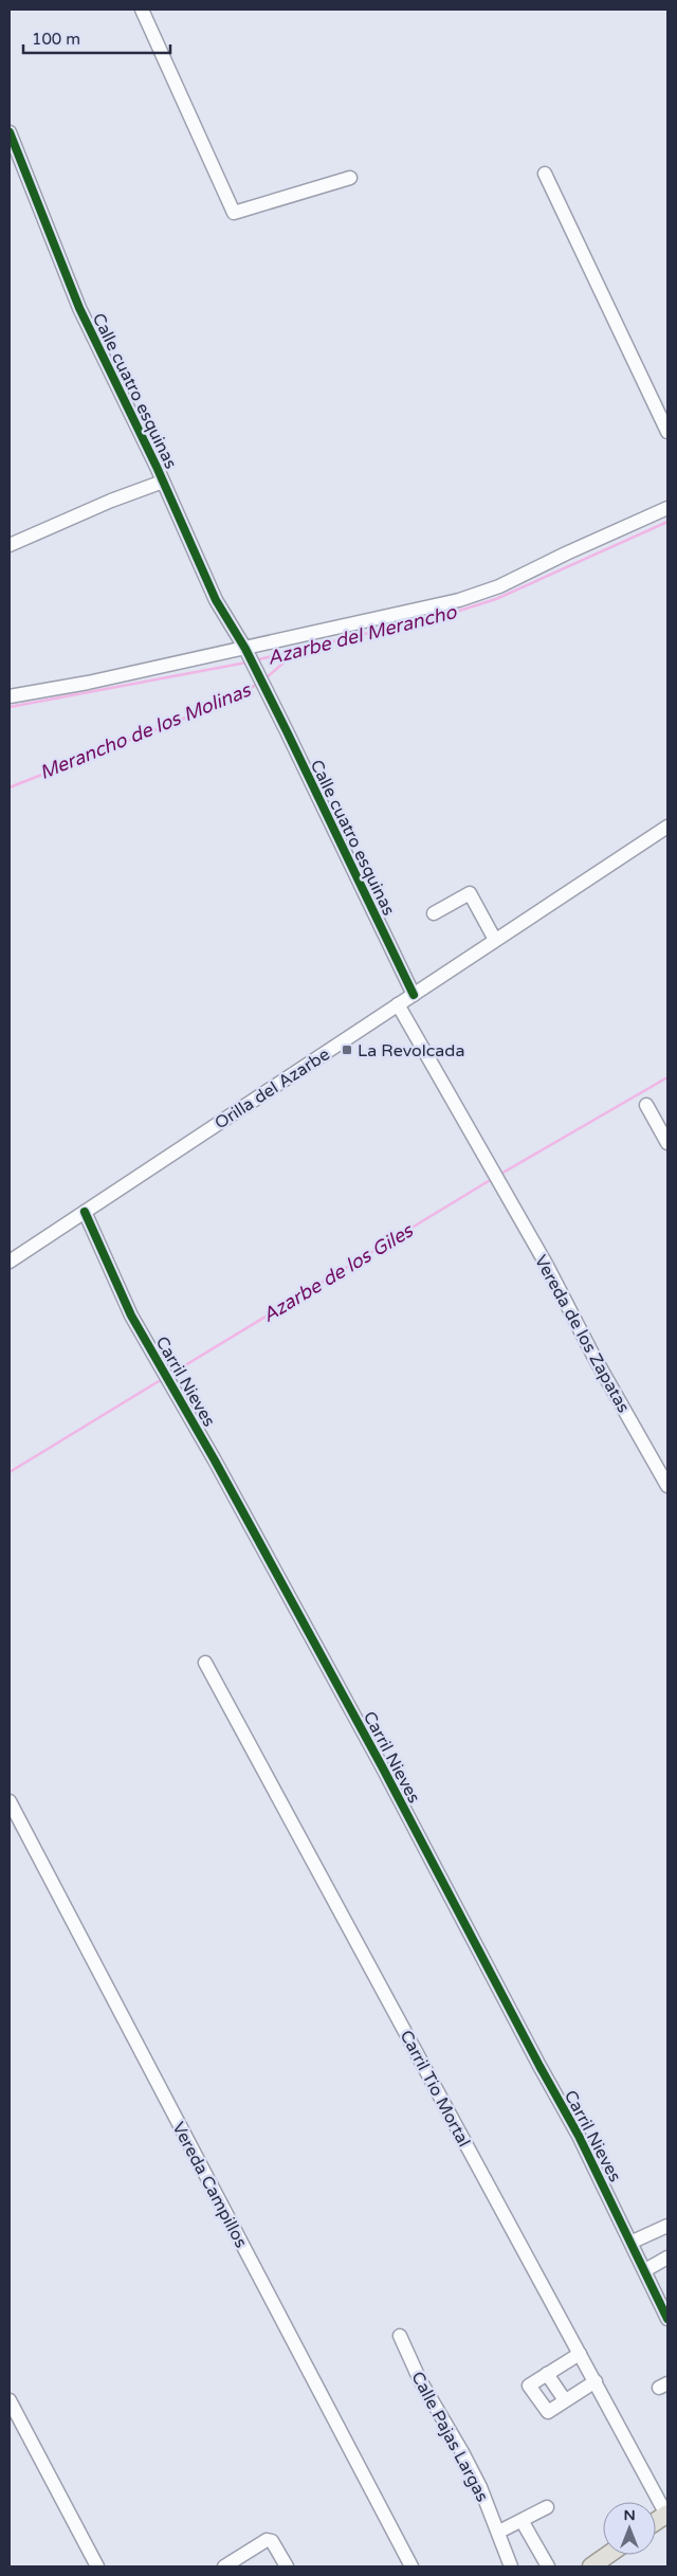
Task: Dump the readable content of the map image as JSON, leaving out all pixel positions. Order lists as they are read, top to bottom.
{
  "streets": {
    "street": [
      "Calle cuatro esquinas",
      "Orilla del Azarbe",
      "Vereda de los Zapatas",
      "Carril Nieves",
      "Carril Tio Mortal",
      "Vereda Campillos",
      "Calle Pajas Largas"
    ]
  },
  "crossings": [
    ["Calle cuatro esquinas", "Orilla del Azarbe"],
    ["Orilla del Azarbe", "Vereda de los Zapatas"],
    ["Orilla del Azarbe", "Carril Nieves"]
  ],
  "water": ["Azarbe del Merancho", "Merancho de los Molinas", "Azarbe de los Giles"],
  "places": {
    "transit": ["La Revolcada"]
  },
  "scale_bar": "100 m",
  "north": "top"
}
